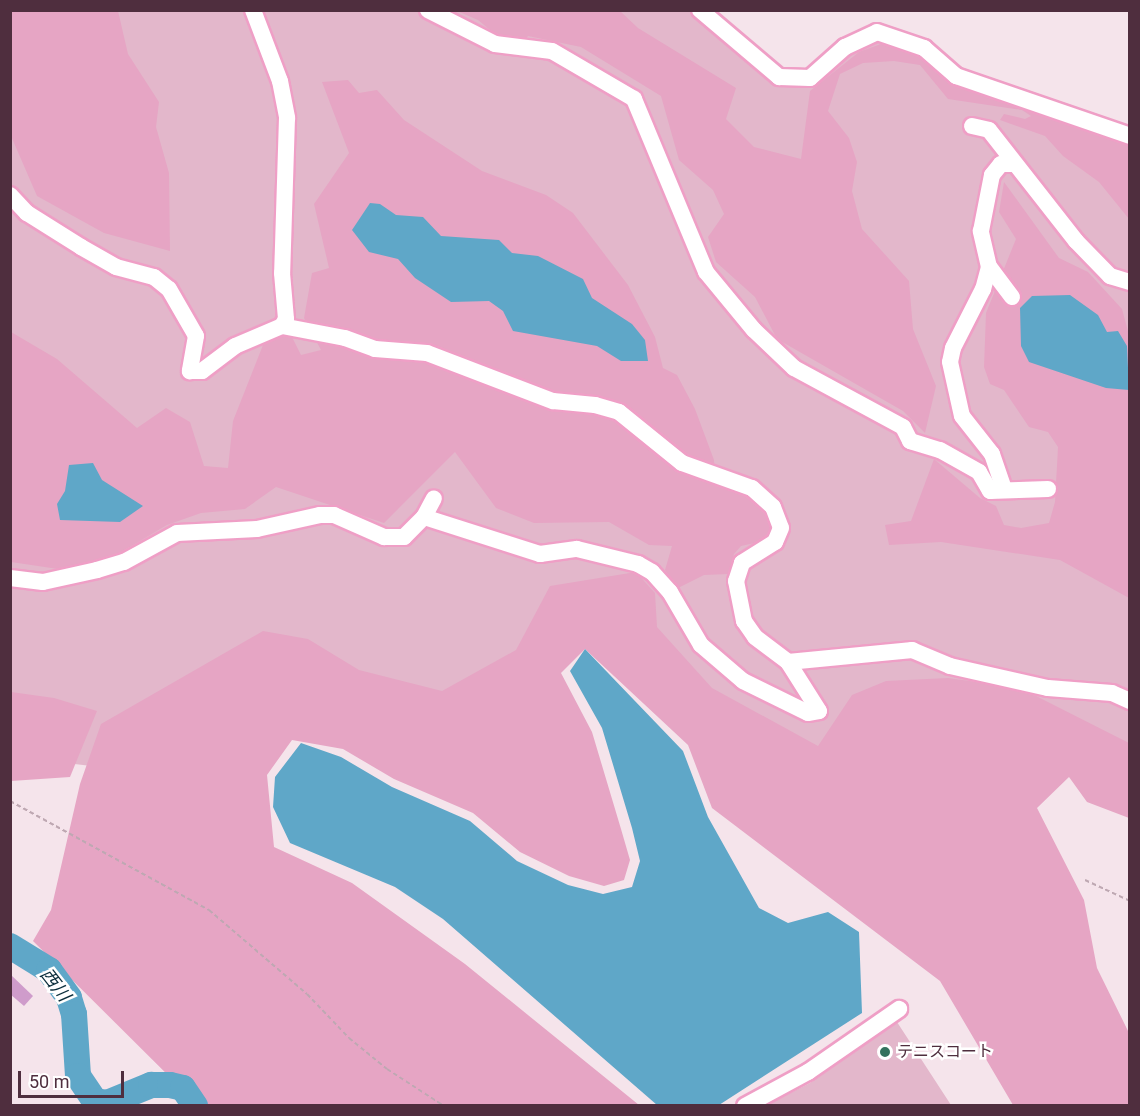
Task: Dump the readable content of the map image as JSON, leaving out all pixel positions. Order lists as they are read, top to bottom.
{
  "water": ["西川"],
  "places": ["テニスコート"],
  "scale_bar": "50 m"
}
